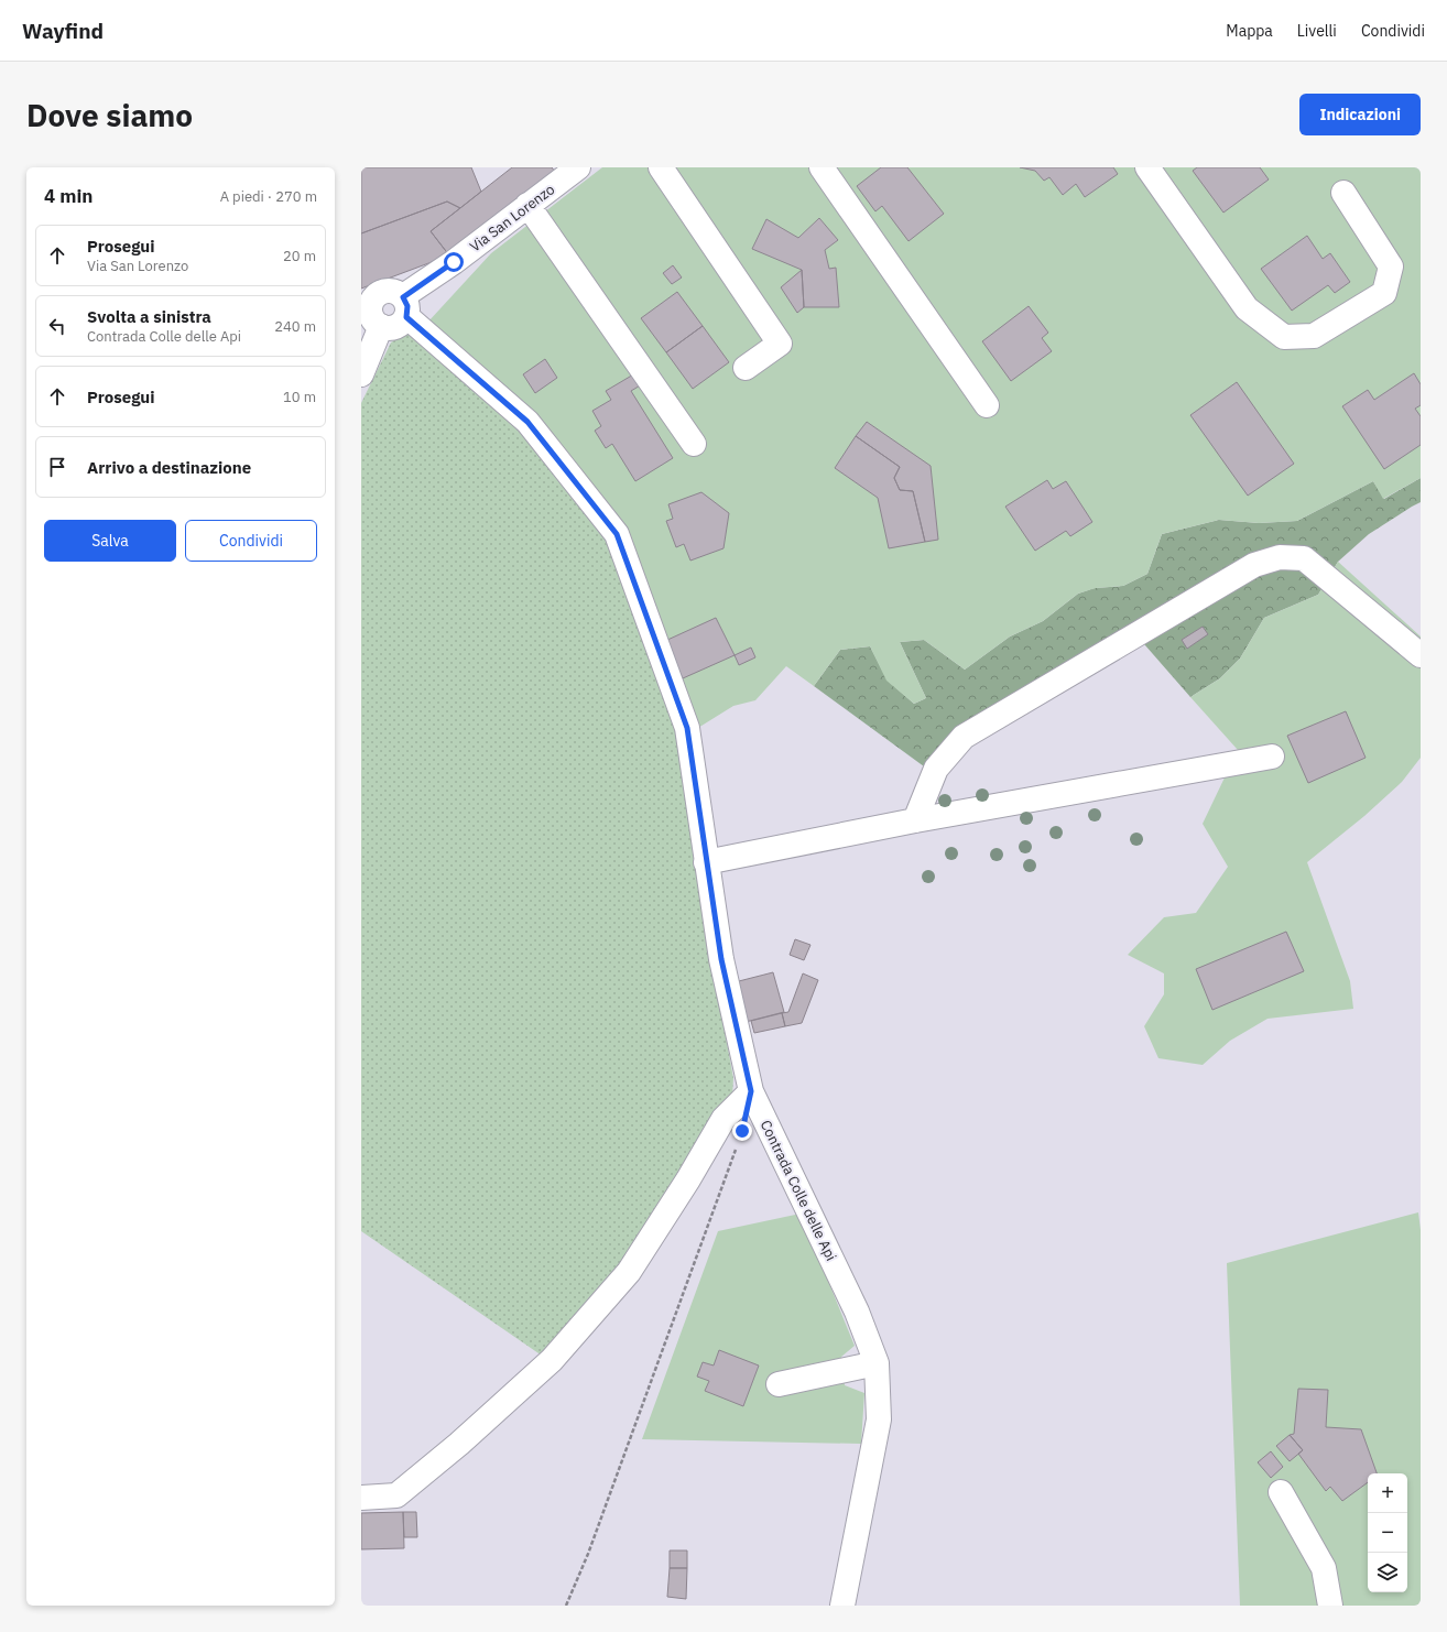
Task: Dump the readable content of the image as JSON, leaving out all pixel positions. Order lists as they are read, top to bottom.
{
  "streets": {
    "street": ["Via San Lorenzo", "Contrada Colle delle Api"]
  },
  "crossings": [
    ["Via San Lorenzo", "Contrada Colle delle Api"]
  ],
  "page": {
    "header": "Wayfind",
    "nav": ["Mappa", "Livelli", "Condividi"],
    "buttons": [
      "Indicazioni",
      ["Salva", "Condividi"]
    ],
    "title": "Dove siamo",
    "heading": ["4 min", "A piedi · 270 m"],
    "list": [
      ["Prosegui", "Via San Lorenzo", "20 m"],
      ["Svolta a sinistra", "Contrada Colle delle Api", "240 m"],
      ["Prosegui", "10 m"],
      "Arrivo a destinazione"
    ],
    "map_buttons": ["+", "−"]
  }
}
